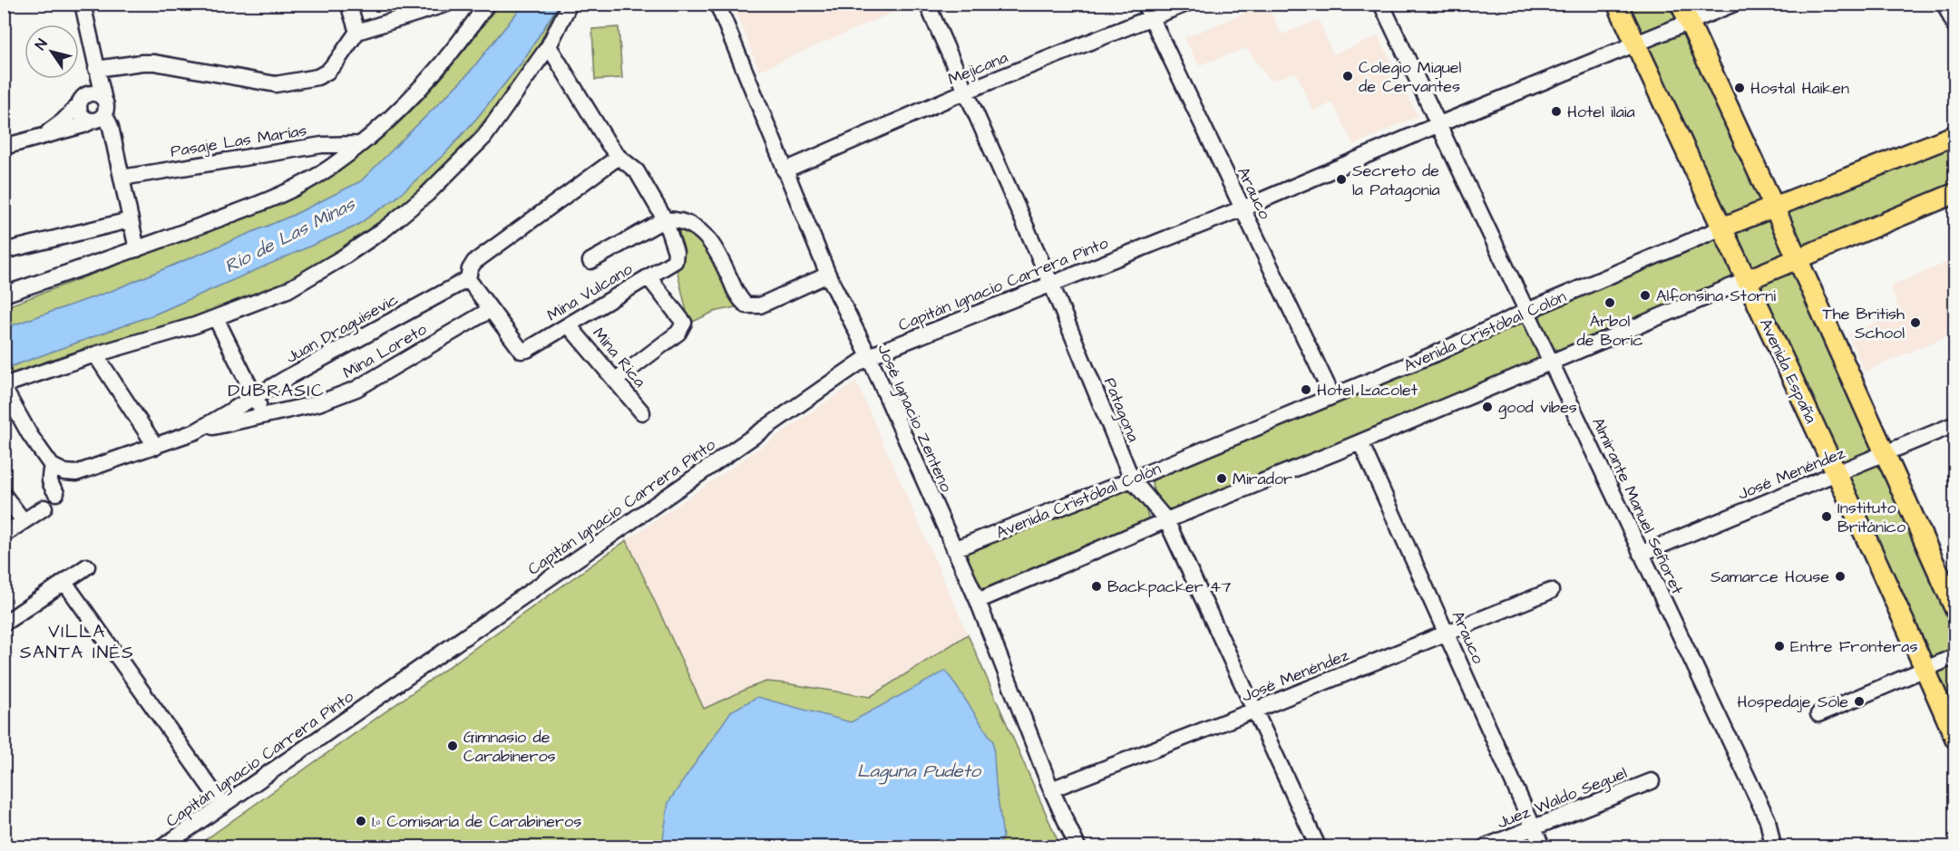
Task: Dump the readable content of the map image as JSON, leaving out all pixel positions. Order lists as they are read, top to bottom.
{
  "streets": {
    "main road": ["Avenida Cristóbal Colón", "Avenida España"],
    "street": [
      "Mejicana",
      "Pasaje Las Marías",
      "Arauco",
      "Capitán Ignacio Carrera Pinto",
      "Mina Vulcano",
      "Juan Draguisevic",
      "Mina Loreto",
      "Mina Rica",
      "Patagona",
      "José Ignacio Zenteno",
      "José Menéndez",
      "Almirante Manuel Señoret",
      "Juez Waldo Seguel"
    ]
  },
  "crossings": [
    ["Mejicana", "Arauco"],
    ["Mejicana", "Patagona"],
    ["Mejicana", "José Ignacio Zenteno"],
    ["Arauco", "Capitán Ignacio Carrera Pinto"],
    ["Arauco", "Avenida Cristóbal Colón"],
    ["Arauco", "José Menéndez"],
    ["Arauco", "Juez Waldo Seguel"],
    ["Capitán Ignacio Carrera Pinto", "Avenida España"],
    ["Capitán Ignacio Carrera Pinto", "Patagona"],
    ["Capitán Ignacio Carrera Pinto", "José Ignacio Zenteno"],
    ["Capitán Ignacio Carrera Pinto", "Almirante Manuel Señoret"],
    ["Mina Vulcano", "Mina Loreto"],
    ["Mina Vulcano", "Mina Rica"],
    ["Juan Draguisevic", "Mina Loreto"],
    ["Avenida Cristóbal Colón", "Avenida España"],
    ["Avenida Cristóbal Colón", "Patagona"],
    ["Avenida Cristóbal Colón", "José Ignacio Zenteno"],
    ["Avenida Cristóbal Colón", "Almirante Manuel Señoret"],
    ["Avenida España", "José Menéndez"],
    ["Patagona", "José Menéndez"],
    ["José Ignacio Zenteno", "José Menéndez"],
    ["José Menéndez", "Almirante Manuel Señoret"]
  ],
  "districts": ["DUBRASIC", "VILLA SANTA INÉS"],
  "water": ["Río de Las Minas", "Laguna Pudeto"],
  "places": [
    "Colegio Miguel de Cervantes",
    "Hostal Haiken",
    "Hotel ilaia",
    "Secreto de la Patagonia",
    "Alfonsina Storni",
    "Árbol de Boric",
    "The British School",
    "Hotel Lacolet",
    "good vibes",
    "Mirador",
    "Instituto Británico",
    "Samarce House",
    "Backpacker 47",
    "Entre Fronteras",
    "Hospedaje Sole",
    "Gimnasio de Carabineros",
    "1.ª Comisaría de Carabineros"
  ],
  "north": "top left"
}
